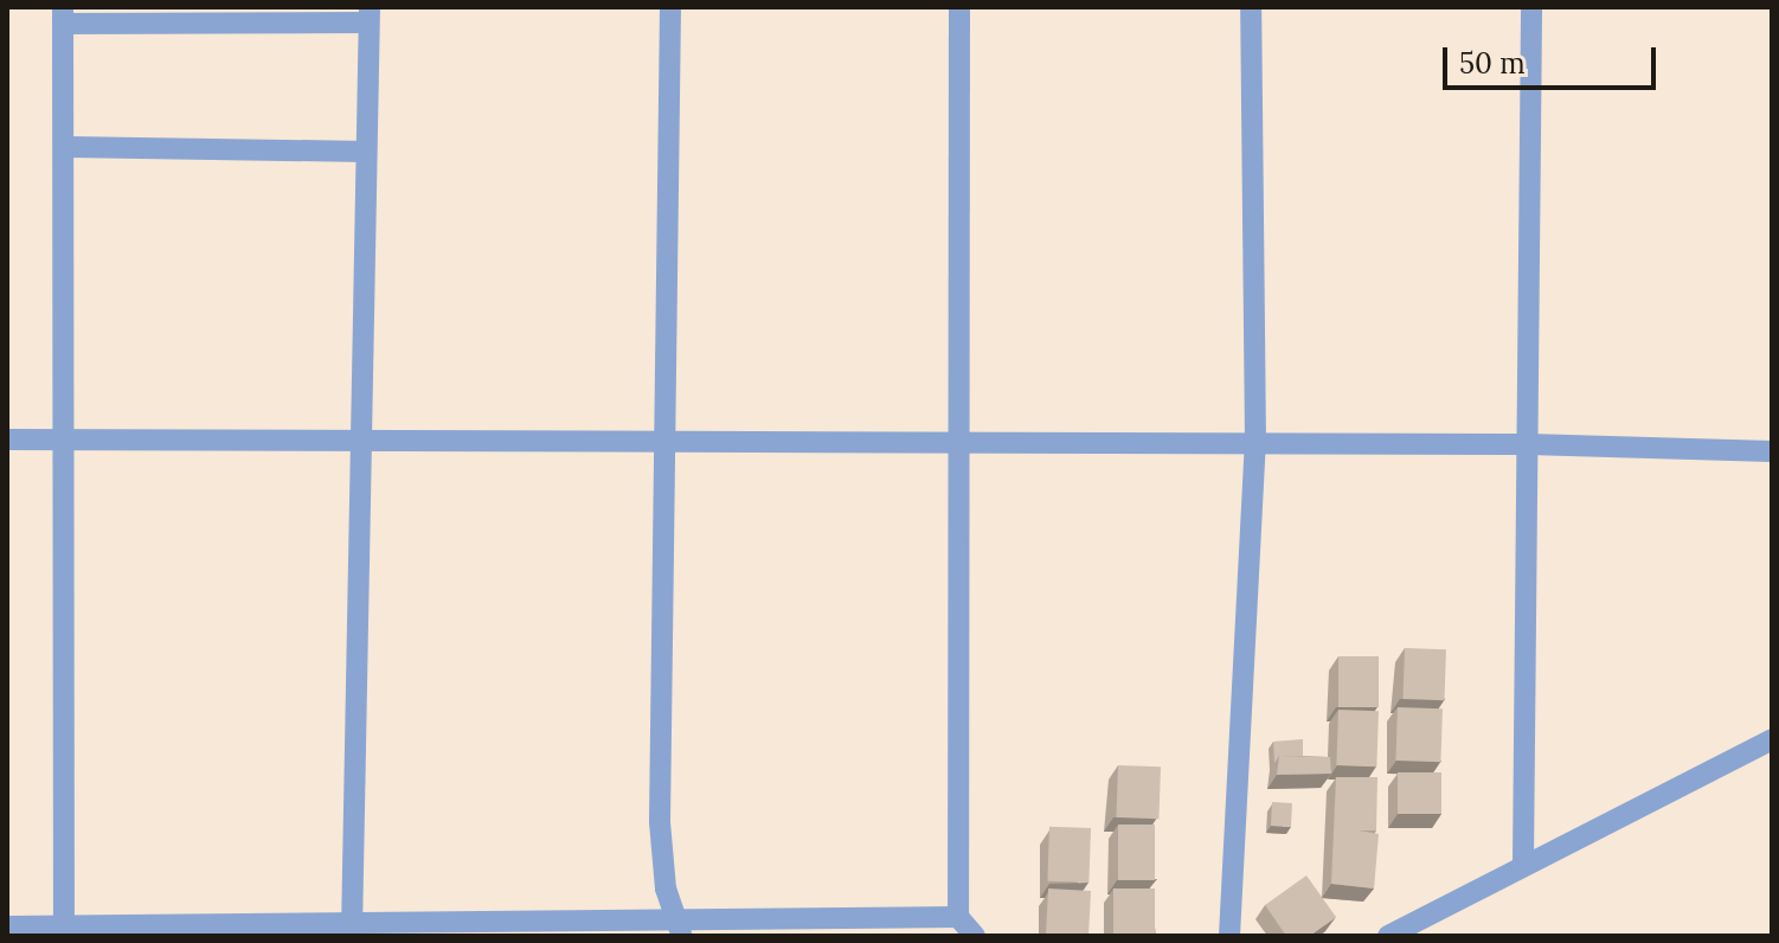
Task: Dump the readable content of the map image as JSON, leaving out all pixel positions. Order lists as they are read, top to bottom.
{
  "scale_bar": "50 m"
}
